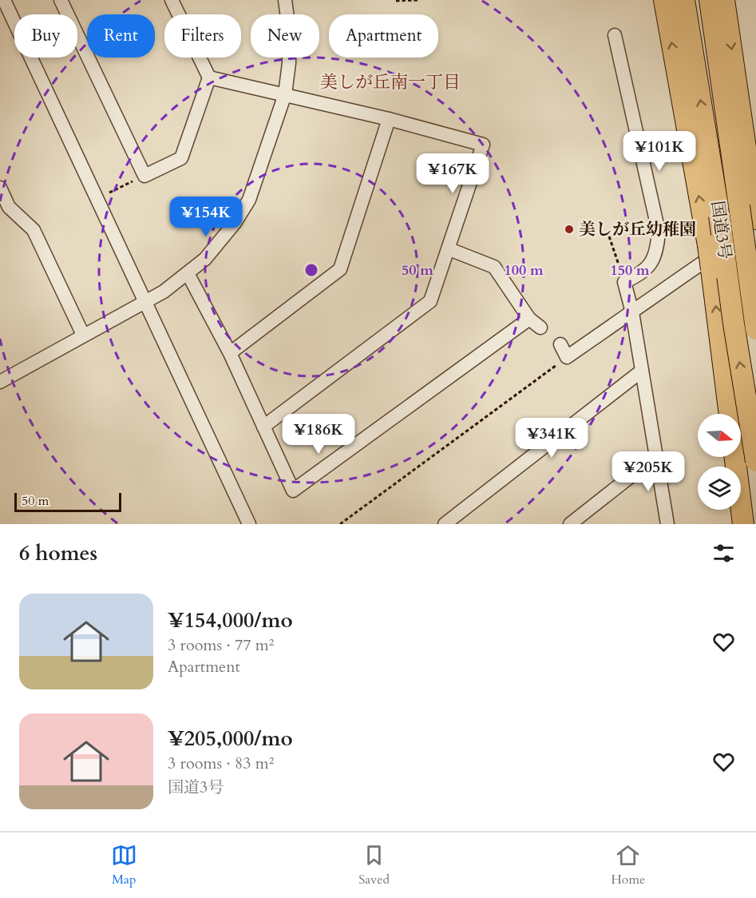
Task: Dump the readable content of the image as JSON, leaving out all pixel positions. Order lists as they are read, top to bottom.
{
  "streets": {
    "highway": ["国道3号"]
  },
  "districts": ["美しが丘南一丁目"],
  "places": ["美しが丘幼稚園"],
  "scale_bar": "50 m",
  "north": "right",
  "page": {
    "chip": [
      "Buy",
      "Rent",
      "Filters",
      "New",
      "Apartment"
    ],
    "price": [
      "¥101K",
      "¥167K",
      "¥154K",
      "¥186K",
      "¥341K",
      "¥205K"
    ],
    "scale": "50 m",
    "heading": "6 homes",
    "list": [
      {
        "name": "¥154,000/mo",
        "note": "3 rooms · 77 m² · Apartment"
      },
      {
        "name": "¥205,000/mo",
        "note": "3 rooms · 83 m² · 国道3号"
      }
    ],
    "tabs": ["Map", "Saved", "Home"]
  },
  "rings": ["50 m", "100 m", "150 m"]
}
